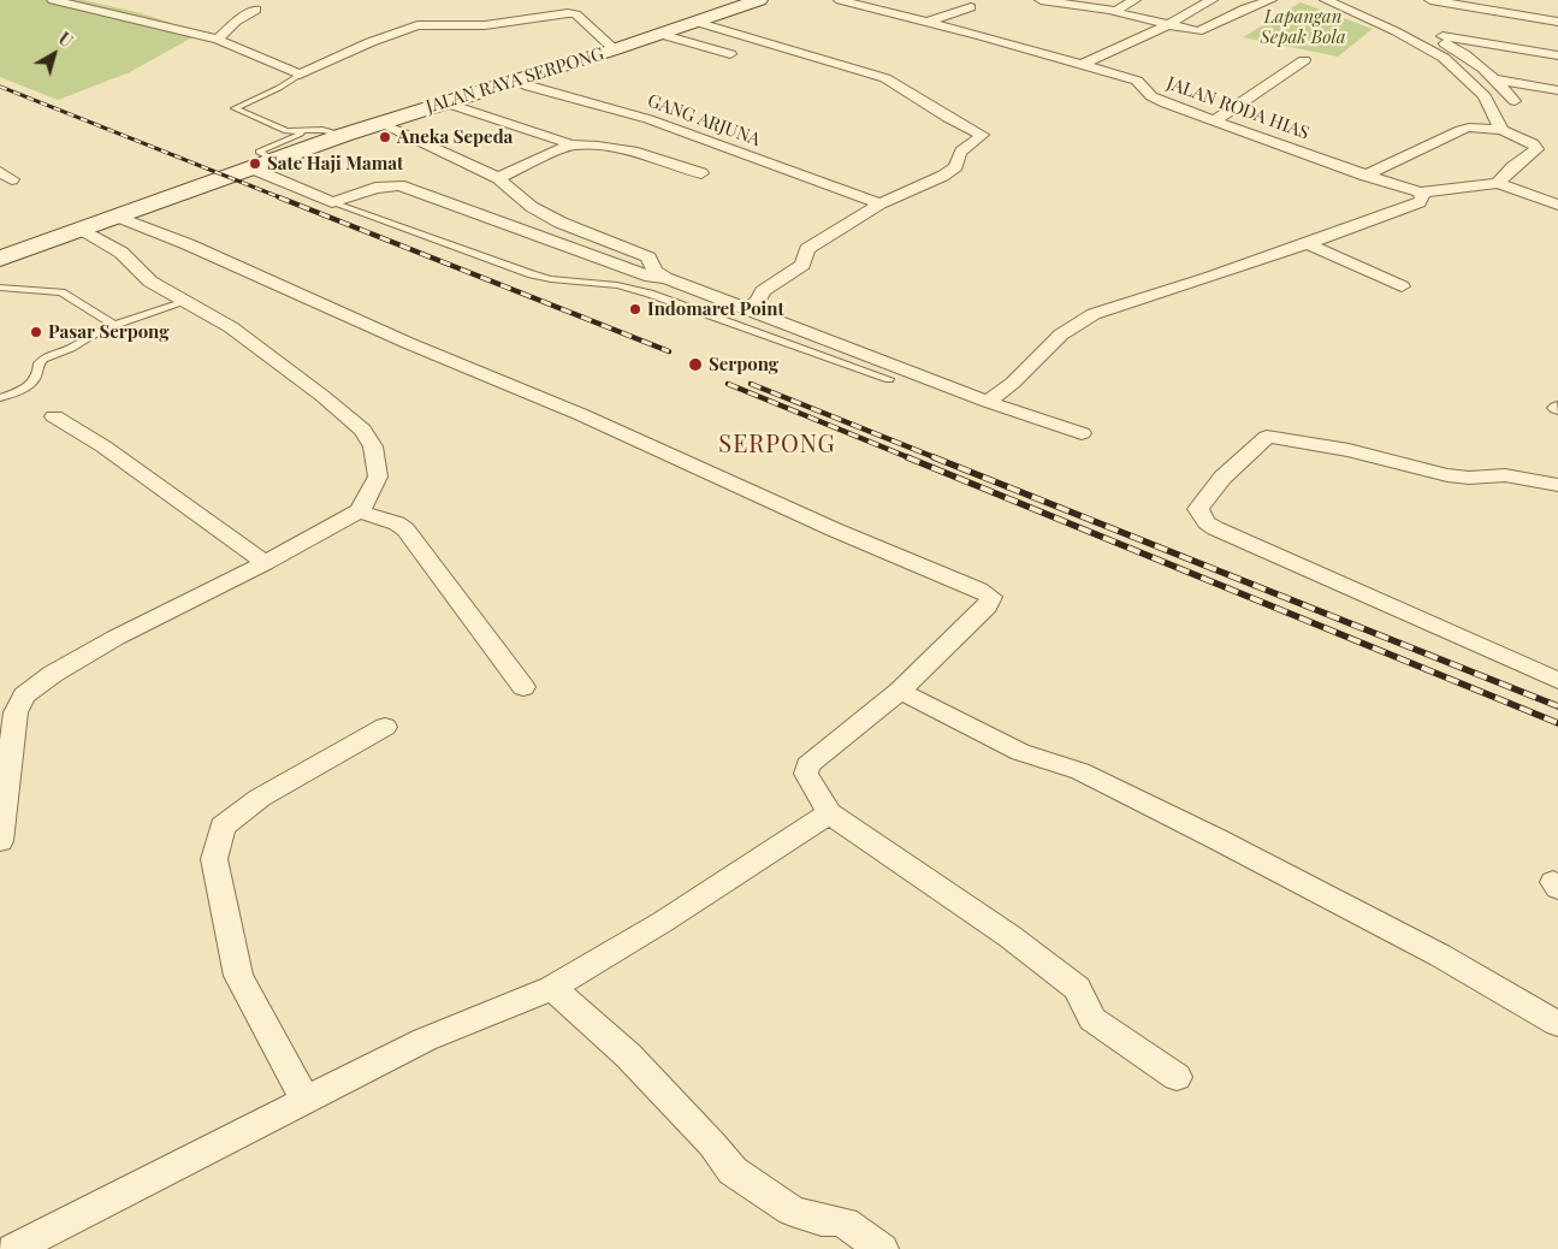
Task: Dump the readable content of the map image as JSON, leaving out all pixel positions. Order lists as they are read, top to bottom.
{
  "streets": {
    "main road": ["JALAN RAYA SERPONG"],
    "street": ["JALAN RODA HIAS", "GANG ARJUNA"]
  },
  "crossings": [
    ["JALAN RAYA SERPONG", "GANG ARJUNA"]
  ],
  "districts": ["SERPONG"],
  "parks": ["Lapangan Sepak Bola"],
  "places": [
    "Aneka Sepeda",
    "Sate Haji Mamat",
    "Indomaret Point",
    "Pasar Serpong",
    "Serpong"
  ],
  "north": "top right"
}
